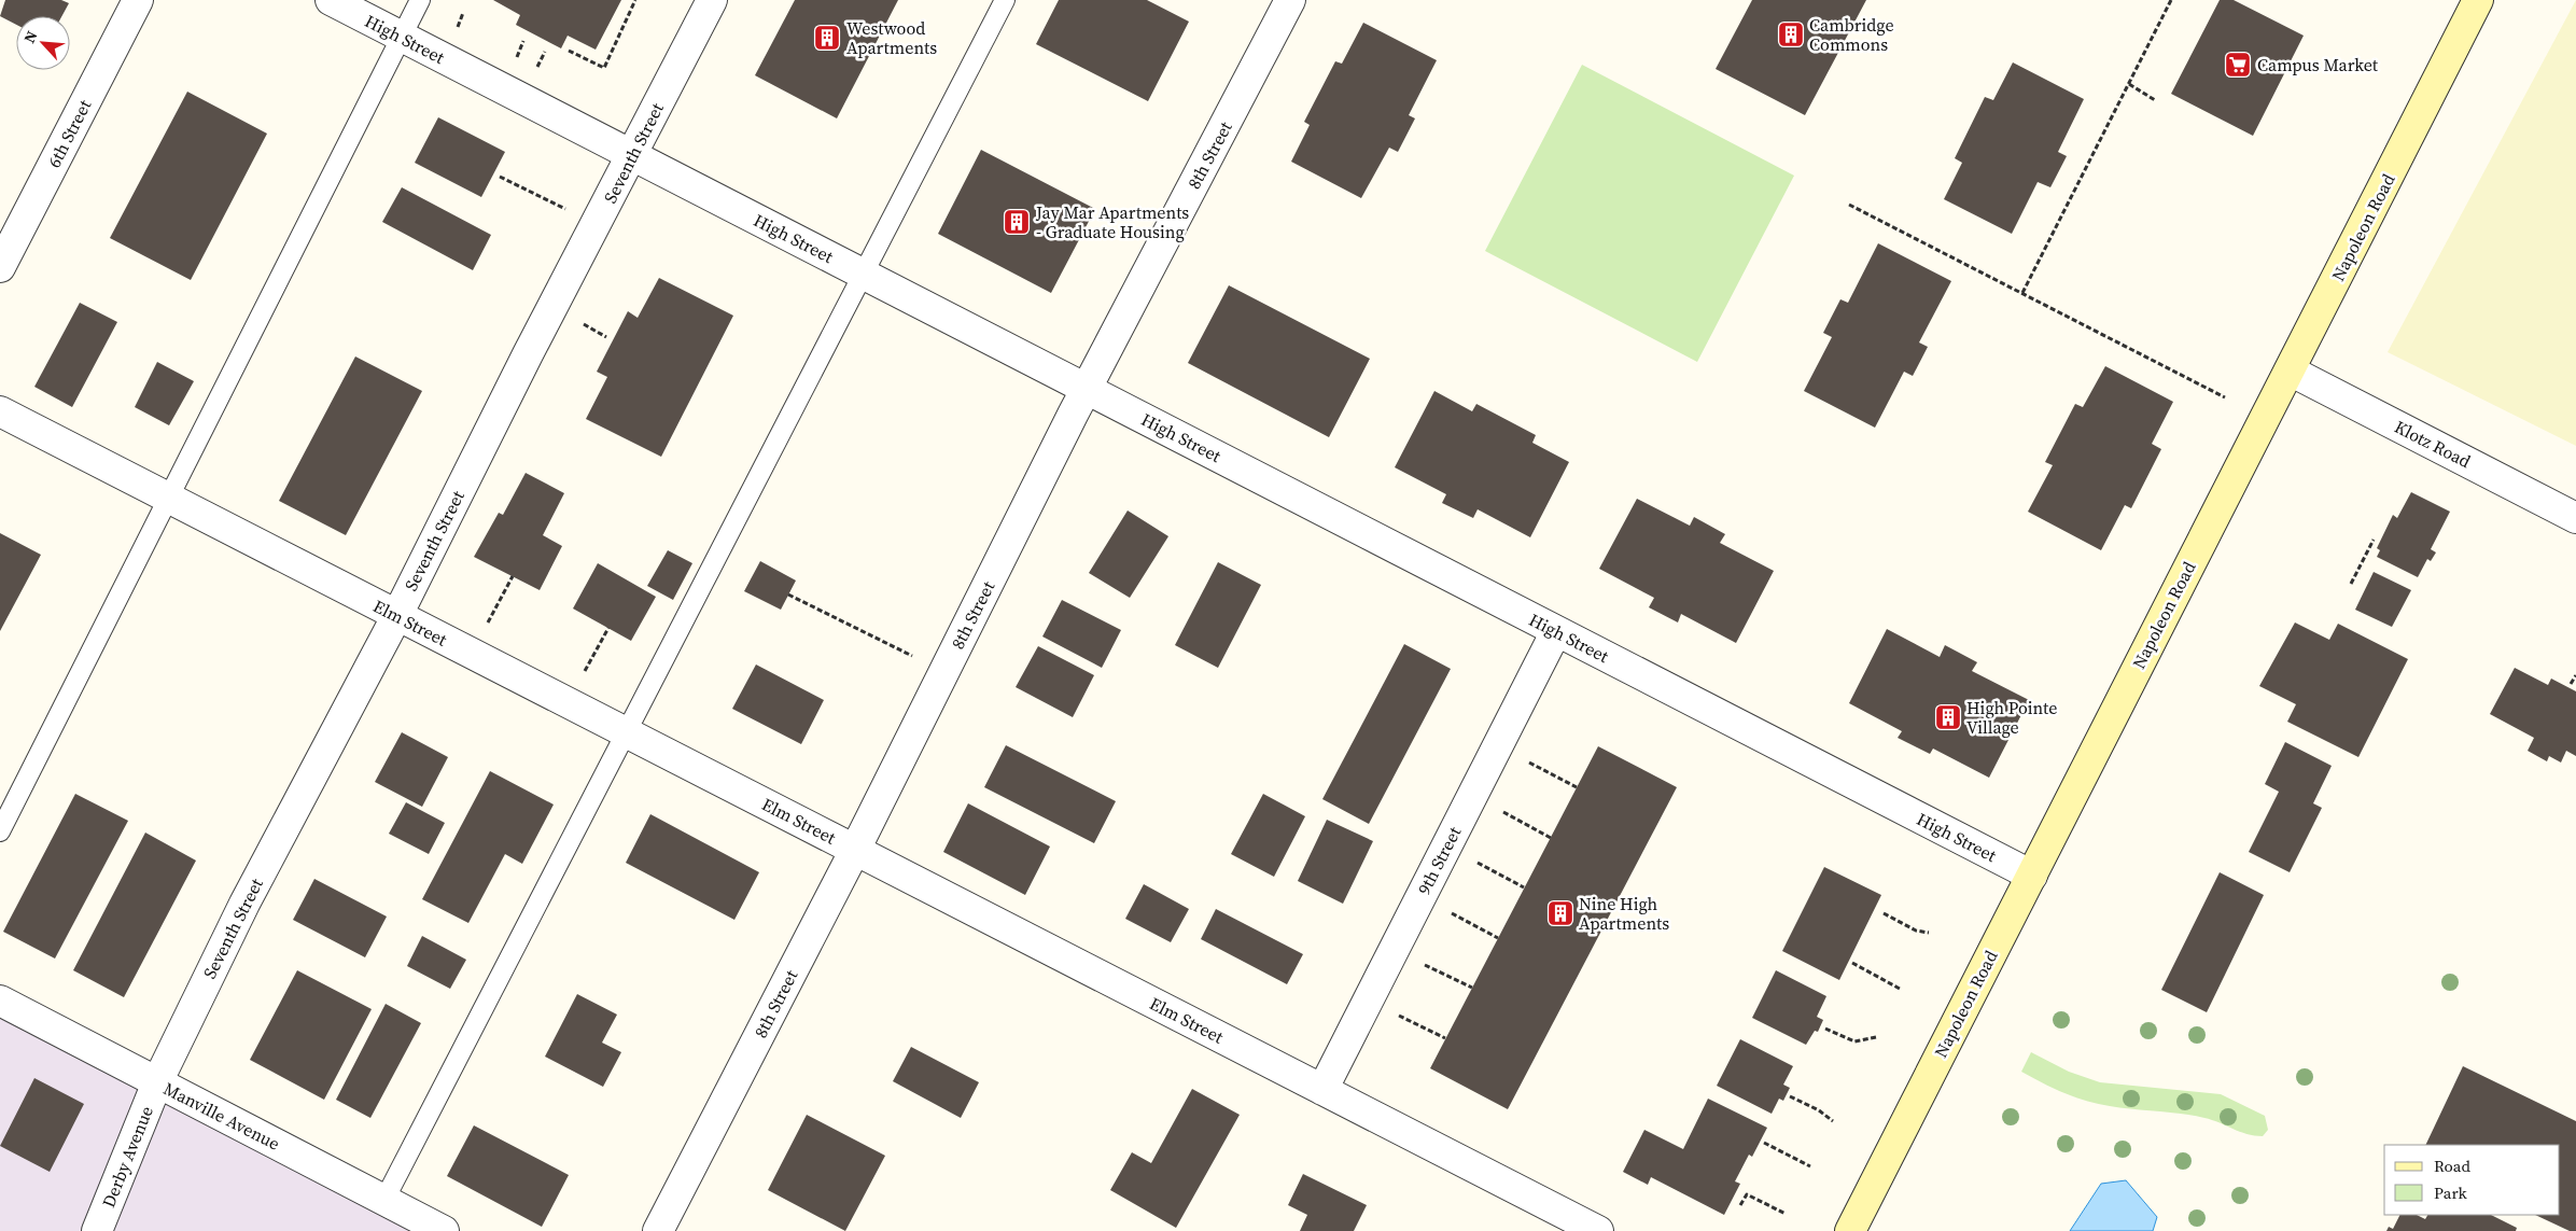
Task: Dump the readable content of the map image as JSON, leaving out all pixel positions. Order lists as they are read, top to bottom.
{
  "streets": {
    "main road": ["Napoleon Road"],
    "street": [
      "High Street",
      "6th Street",
      "Seventh Street",
      "8th Street",
      "Klotz Road",
      "Elm Street",
      "9th Street",
      "Manville Avenue",
      "Derby Avenue"
    ]
  },
  "crossings": [
    ["High Street", "Seventh Street"],
    ["High Street", "8th Street"],
    ["High Street", "Napoleon Road"],
    ["High Street", "9th Street"],
    ["Seventh Street", "Elm Street"],
    ["Seventh Street", "Manville Avenue"],
    ["Seventh Street", "Derby Avenue"],
    ["8th Street", "Elm Street"],
    ["Napoleon Road", "Klotz Road"],
    ["Elm Street", "9th Street"],
    ["Manville Avenue", "Derby Avenue"]
  ],
  "places": {
    "building": [
      "Cambridge Commons",
      "Westwood Apartments",
      "Jay Mar Apartments - Graduate Housing",
      "High Pointe Village",
      "Nine High Apartments"
    ],
    "supermarket": ["Campus Market"]
  },
  "legend": ["Road", "Park"],
  "north": "top left"
}
